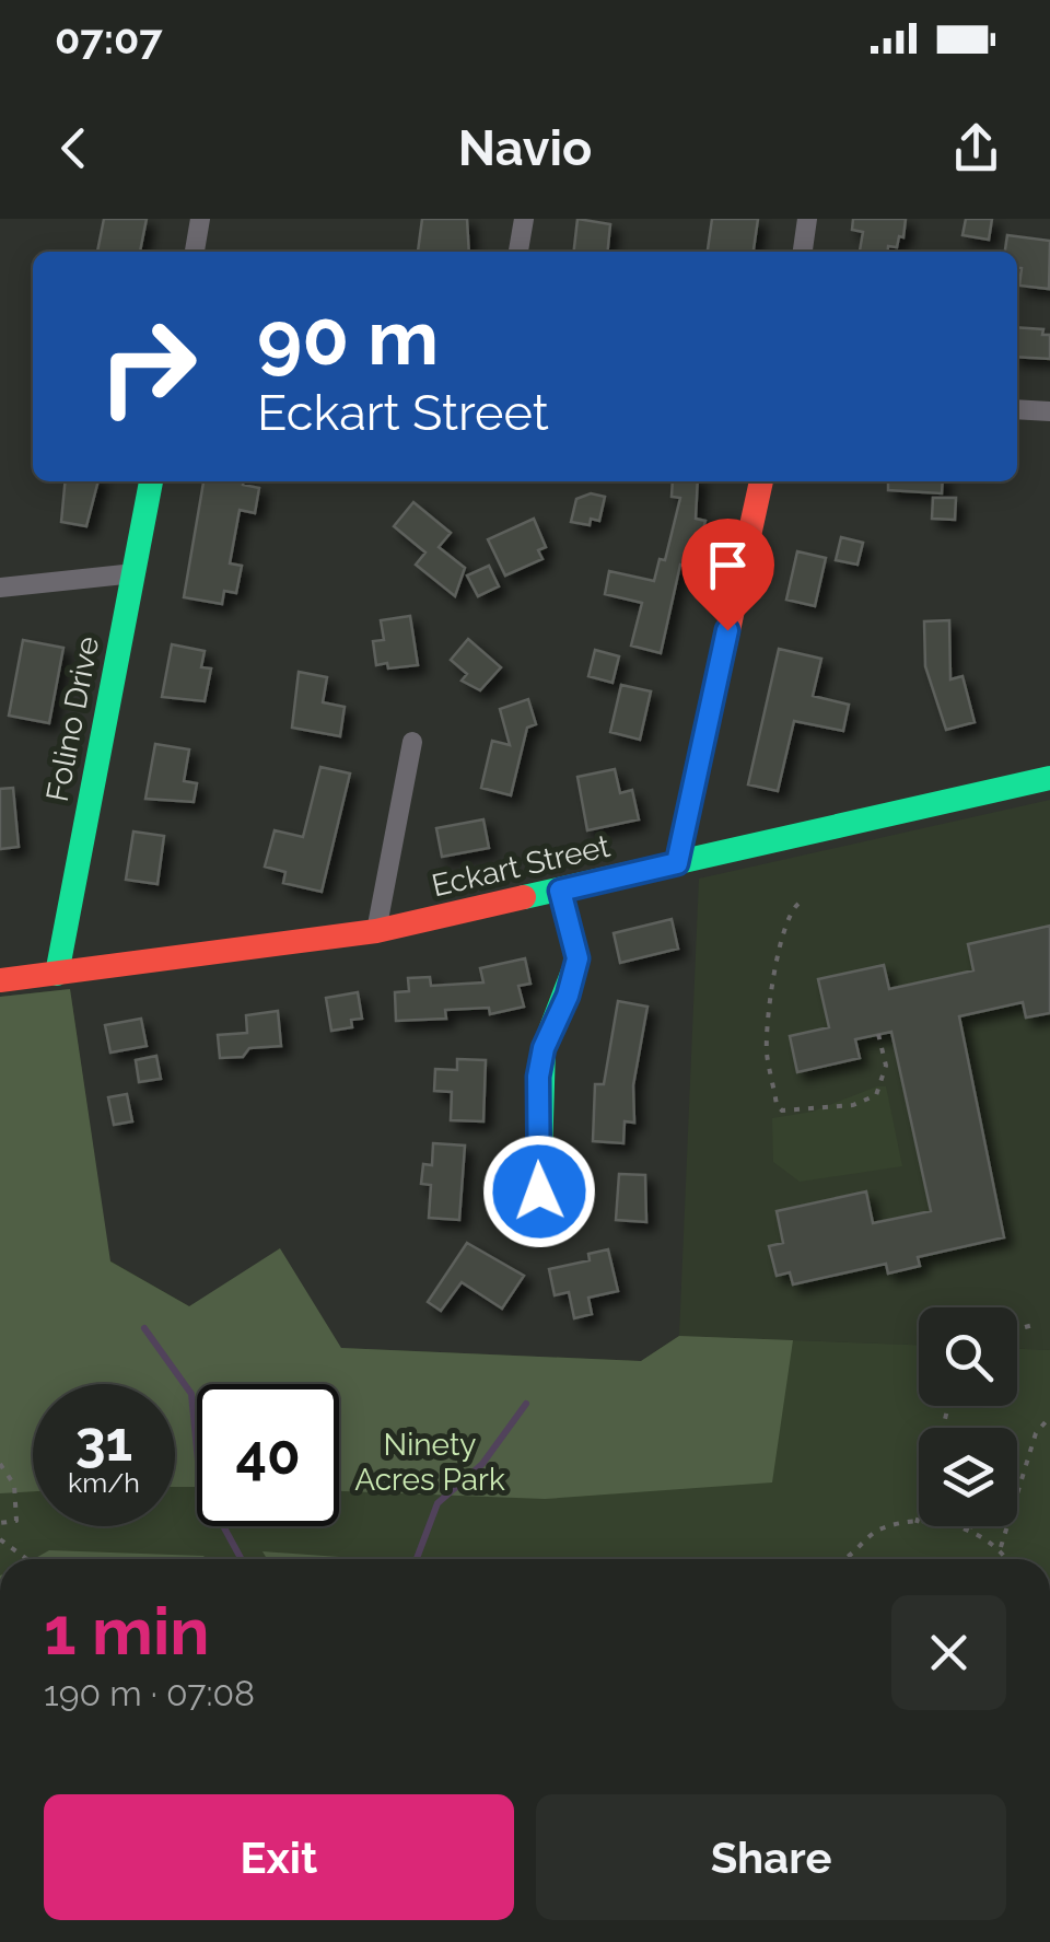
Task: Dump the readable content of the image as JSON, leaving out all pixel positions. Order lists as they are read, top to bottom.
{
  "streets": {
    "street": ["Folino Drive", "Eckart Street"]
  },
  "crossings": [
    ["Folino Drive", "Eckart Street"]
  ],
  "parks": ["Ninety Acres Park"],
  "page": {
    "status": "07:07",
    "header": "Navio",
    "turn": ["90 m", "Eckart Street"],
    "speed": "31 km/h",
    "limit": "40",
    "heading": ["1 min", "190 m · 07:08"],
    "buttons": ["Exit", "Share"]
  }
}
